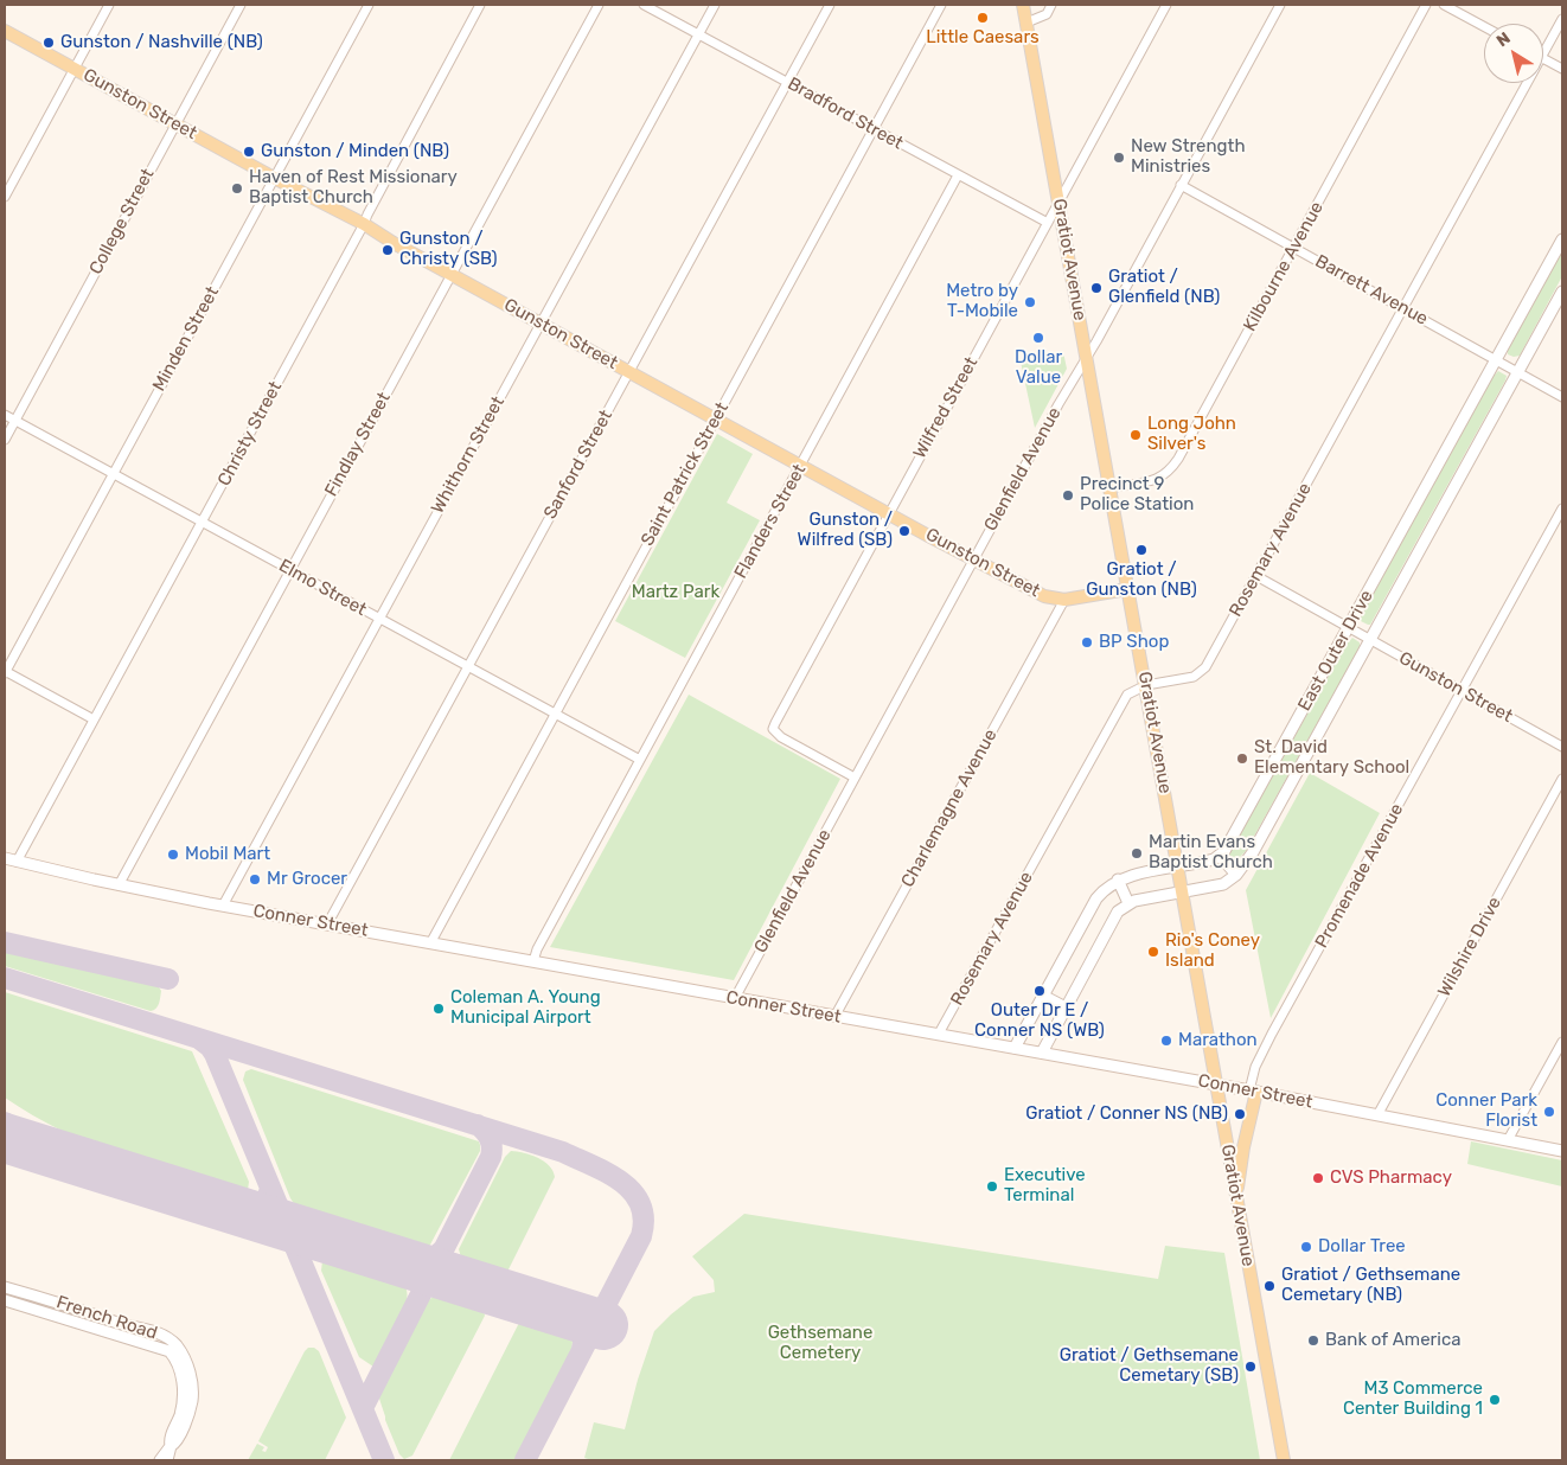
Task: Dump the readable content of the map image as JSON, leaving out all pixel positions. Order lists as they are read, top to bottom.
{
  "streets": {
    "main road": ["Gunston Street", "Gratiot Avenue"],
    "street": [
      "Bradford Street",
      "College Street",
      "Kilbourne Avenue",
      "Barrett Avenue",
      "Minden Street",
      "Wilfred Street",
      "Christy Street",
      "Findlay Street",
      "Whithorn Street",
      "Sanford Street",
      "Glenfield Avenue",
      "Saint Patrick Street",
      "Flanders Street",
      "Rosemary Avenue",
      "Elmo Street",
      "East Outer Drive",
      "Charlemagne Avenue",
      "Promenade Avenue",
      "Conner Street",
      "Wilshire Drive",
      "French Road"
    ]
  },
  "crossings": [
    ["Gunston Street", "College Street"],
    ["Gunston Street", "Gratiot Avenue"],
    ["Gunston Street", "Minden Street"],
    ["Gunston Street", "Wilfred Street"],
    ["Gunston Street", "Christy Street"],
    ["Gunston Street", "Findlay Street"],
    ["Gunston Street", "Whithorn Street"],
    ["Gunston Street", "Sanford Street"],
    ["Gunston Street", "Glenfield Avenue"],
    ["Gunston Street", "Saint Patrick Street"],
    ["Gunston Street", "Flanders Street"],
    ["Gunston Street", "Rosemary Avenue"],
    ["Gunston Street", "East Outer Drive"],
    ["Gunston Street", "Charlemagne Avenue"],
    ["Gunston Street", "Promenade Avenue"],
    ["Bradford Street", "Wilfred Street"],
    ["Bradford Street", "Whithorn Street"],
    ["Bradford Street", "Sanford Street"],
    ["Bradford Street", "Saint Patrick Street"],
    ["Bradford Street", "Flanders Street"],
    ["College Street", "Elmo Street"],
    ["Gratiot Avenue", "Kilbourne Avenue"],
    ["Gratiot Avenue", "Wilfred Street"],
    ["Gratiot Avenue", "Glenfield Avenue"],
    ["Gratiot Avenue", "Rosemary Avenue"],
    ["Gratiot Avenue", "East Outer Drive"],
    ["Gratiot Avenue", "Conner Street"],
    ["Kilbourne Avenue", "Barrett Avenue"],
    ["Barrett Avenue", "Glenfield Avenue"],
    ["Barrett Avenue", "Rosemary Avenue"],
    ["Barrett Avenue", "East Outer Drive"],
    ["Minden Street", "Elmo Street"],
    ["Wilfred Street", "Glenfield Avenue"],
    ["Christy Street", "Elmo Street"],
    ["Christy Street", "Conner Street"],
    ["Findlay Street", "Elmo Street"],
    ["Findlay Street", "Conner Street"],
    ["Whithorn Street", "Elmo Street"],
    ["Whithorn Street", "Conner Street"],
    ["Sanford Street", "Elmo Street"],
    ["Sanford Street", "Conner Street"],
    ["Glenfield Avenue", "Conner Street"],
    ["Saint Patrick Street", "Elmo Street"],
    ["Saint Patrick Street", "Conner Street"],
    ["Flanders Street", "Elmo Street"],
    ["Flanders Street", "Conner Street"],
    ["Rosemary Avenue", "Conner Street"],
    ["Charlemagne Avenue", "Conner Street"],
    ["Promenade Avenue", "Conner Street"],
    ["Conner Street", "Wilshire Drive"]
  ],
  "parks": ["Martz Park", "Gethsemane Cemetery"],
  "places": [
    "Little Caesars",
    "Gunston / Nashville (NB)",
    "Gunston / Minden (NB)",
    "New Strength Ministries",
    "Haven of Rest Missionary Baptist Church",
    "Gunston / Christy (SB)",
    "Gratiot / Glenfield (NB)",
    "Metro by T-Mobile",
    "Dollar Value",
    "Long John Silver's",
    "Precinct 9 Police Station",
    "Gunston / Wilfred (SB)",
    "Gratiot / Gunston (NB)",
    "BP Shop",
    "St. David Elementary School",
    "Martin Evans Baptist Church",
    "Mobil Mart",
    "Mr Grocer",
    "Rio's Coney Island",
    "Outer Dr E / Conner NS (WB)",
    "Coleman A. Young Municipal Airport",
    "Marathon",
    "Conner Park Florist",
    "Gratiot / Conner NS (NB)",
    "CVS Pharmacy",
    "Executive Terminal",
    "Dollar Tree",
    "Gratiot / Gethsemane Cemetary (NB)",
    "Bank of America",
    "Gratiot / Gethsemane Cemetary (SB)",
    "M3 Commerce Center Building 1"
  ],
  "north": "top left"
}
